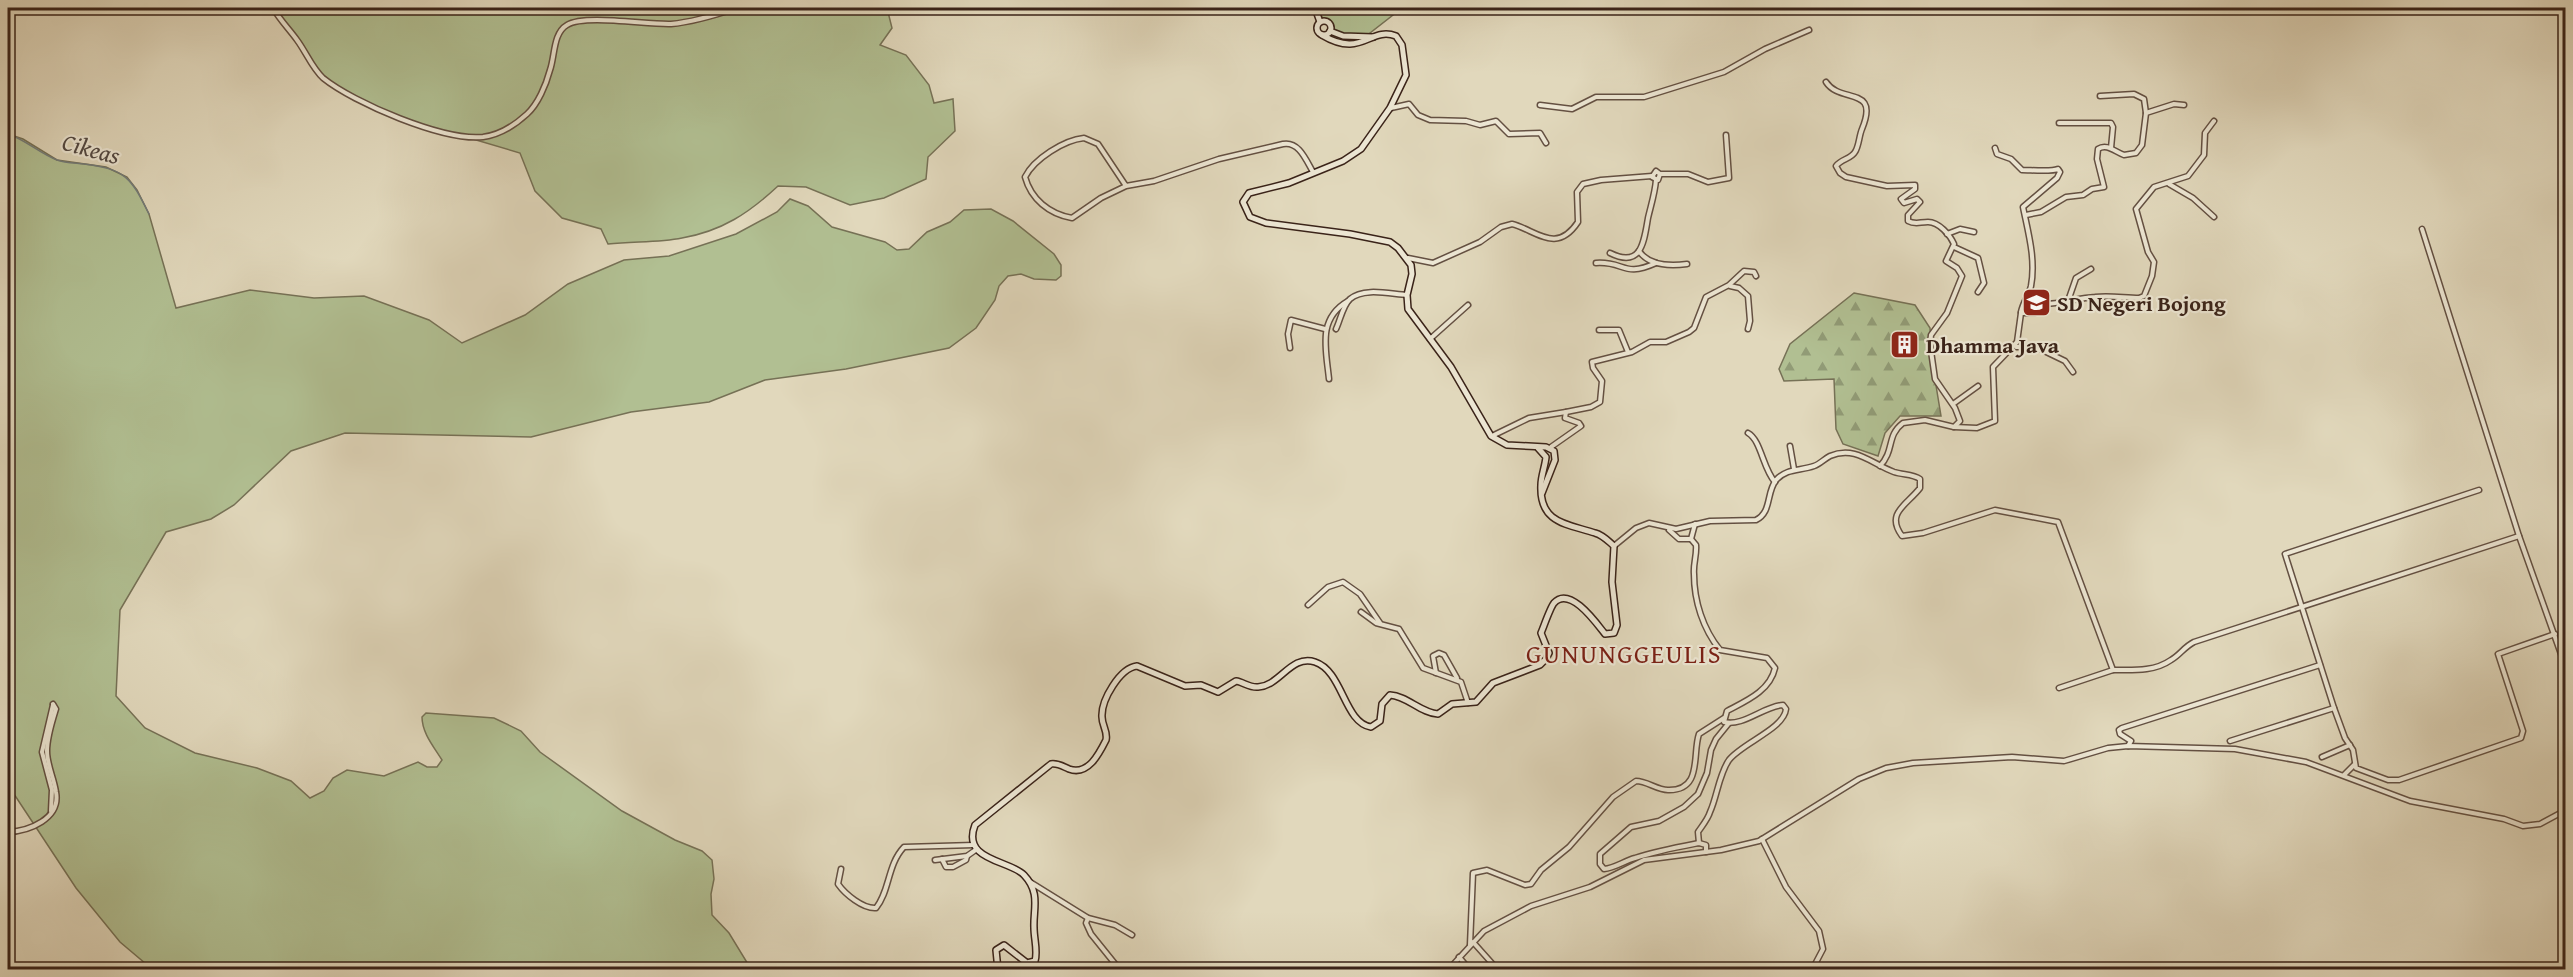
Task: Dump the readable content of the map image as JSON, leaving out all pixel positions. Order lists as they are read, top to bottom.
{
  "districts": ["GUNUNGGEULIS"],
  "water": ["Cikeas"],
  "places": {
    "school or university": ["SD Negeri Bojong"],
    "building": ["Dhamma Java"]
  }
}
